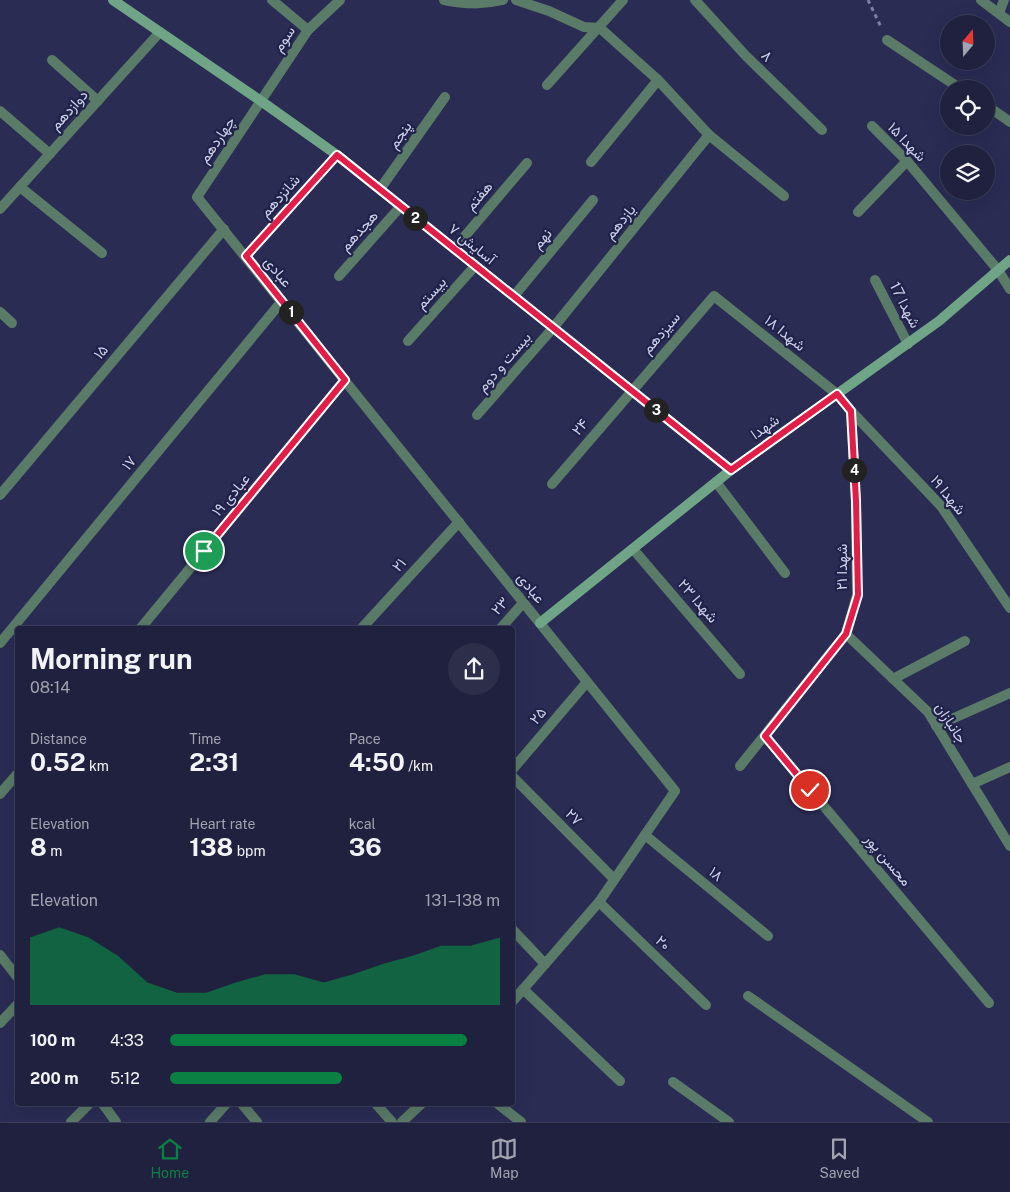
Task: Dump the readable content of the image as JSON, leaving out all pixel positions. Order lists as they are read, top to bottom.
{
  "streets": {
    "street": [
      "سوم",
      "۸",
      "دوازدهم",
      "پنجم",
      "چهاردهم",
      "شهدا ۱۵",
      "شانزدهم",
      "هفتم",
      "یازدهم",
      "هجدهم",
      "نهم",
      "آسایش ۷",
      "عبادی",
      "بیستم",
      "شهدا 17",
      "سیزدهم",
      "شهدا ۱۸",
      "۱۵",
      "بیست و دوم",
      "۲۴",
      "شهدا",
      "۱۷",
      "عبادی ۱۹",
      "شهدا ۱۹",
      "۲۱",
      "شهدا ۲۱",
      "شهدا ۲۳",
      "۲۳",
      "۲۵",
      "جانبازان",
      "۲۷",
      "محسن پور",
      "۱۸",
      "۲۰"
    ]
  },
  "crossings": [
    ["سوم", "چهاردهم"],
    ["سوم", "آسایش ۷"],
    ["دوازدهم", "آسایش ۷"],
    ["پنجم", "آسایش ۷"],
    ["چهاردهم", "آسایش ۷"],
    ["چهاردهم", "عبادی"],
    ["شهدا ۱۵", "شهدا"],
    ["شانزدهم", "آسایش ۷"],
    ["شانزدهم", "عبادی"],
    ["هفتم", "آسایش ۷"],
    ["یازدهم", "آسایش ۷"],
    ["یازدهم", "بیست و دوم"],
    ["هجدهم", "آسایش ۷"],
    ["نهم", "آسایش ۷"],
    ["آسایش ۷", "بیستم"],
    ["آسایش ۷", "سیزدهم"],
    ["آسایش ۷", "بیست و دوم"],
    ["آسایش ۷", "۲۴"],
    ["آسایش ۷", "شهدا"],
    ["عبادی", "۱۵"],
    ["عبادی", "شهدا"],
    ["عبادی", "۱۷"],
    ["عبادی", "عبادی ۱۹"],
    ["عبادی", "۲۱"],
    ["عبادی", "۲۳"],
    ["عبادی", "۲۵"],
    ["عبادی", "۲۷"],
    ["عبادی", "۱۸"],
    ["عبادی", "۲۰"],
    ["شهدا 17", "شهدا"],
    ["سیزدهم", "شهدا ۱۸"],
    ["سیزدهم", "۲۴"],
    ["شهدا ۱۸", "شهدا"],
    ["شهدا", "شهدا ۲۳"],
    ["شهدا ۱۹", "شهدا ۲۱"],
    ["شهدا ۲۱", "جانبازان"],
    ["شهدا ۲۱", "محسن پور"]
  ],
  "north": "top",
  "page": {
    "pins": [
      "2",
      "1",
      "3",
      "4"
    ],
    "heading": ["Morning run", "08:14"],
    "stats": [
      ["Distance", "0.52 km"],
      ["Time", "2:31"],
      ["Pace", "4:50 /km"],
      ["Elevation", "8 m"],
      ["Heart rate", "138 bpm"],
      ["kcal", "36"]
    ],
    "chart": ["Elevation", "131–138 m"],
    "list": [
      {
        "name": "100 m",
        "note": "4:33"
      },
      {
        "name": "200 m",
        "note": "5:12"
      }
    ],
    "tabs": ["Home", "Map", "Saved"]
  }
}
